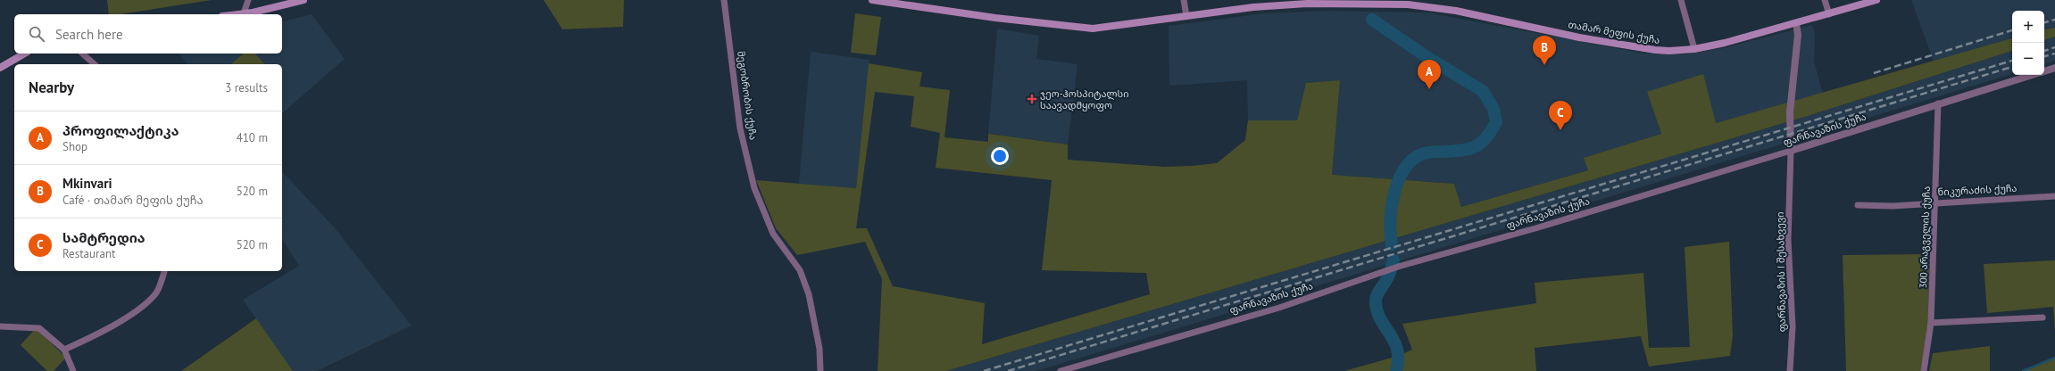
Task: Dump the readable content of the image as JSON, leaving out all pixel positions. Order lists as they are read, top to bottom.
{
  "streets": {
    "main road": ["თამარ მეფის ქუჩა"],
    "street": [
      "მეგობრობის ქუჩა",
      "ფარნავაზის ქუჩა",
      "ნიკურაძის ქუჩა",
      "300 არაგველის ქუჩა",
      "ფარნავაზის I შესახვევი"
    ]
  },
  "crossings": [
    ["ფარნავაზის ქუჩა", "300 არაგველის ქუჩა"],
    ["ფარნავაზის ქუჩა", "ფარნავაზის I შესახვევი"],
    ["ნიკურაძის ქუჩა", "300 არაგველის ქუჩა"]
  ],
  "places": {
    "health": ["ჯეო-ჰოსპიტალსი საავადმყოფო"]
  },
  "page": {
    "map_buttons": ["+", "−"],
    "search": "Search here",
    "pins": ["B", "A", "C"],
    "heading": ["Nearby", "3 results"],
    "list": [
      {
        "mark": "A",
        "name": "პროფილაქტიკა",
        "note": "Shop",
        "value": "410 m"
      },
      {
        "mark": "B",
        "name": "Mkinvari",
        "note": "Café · თამარ მეფის ქუჩა",
        "value": "520 m"
      },
      {
        "mark": "C",
        "name": "სამტრედია",
        "note": "Restaurant",
        "value": "520 m"
      }
    ]
  }
}
